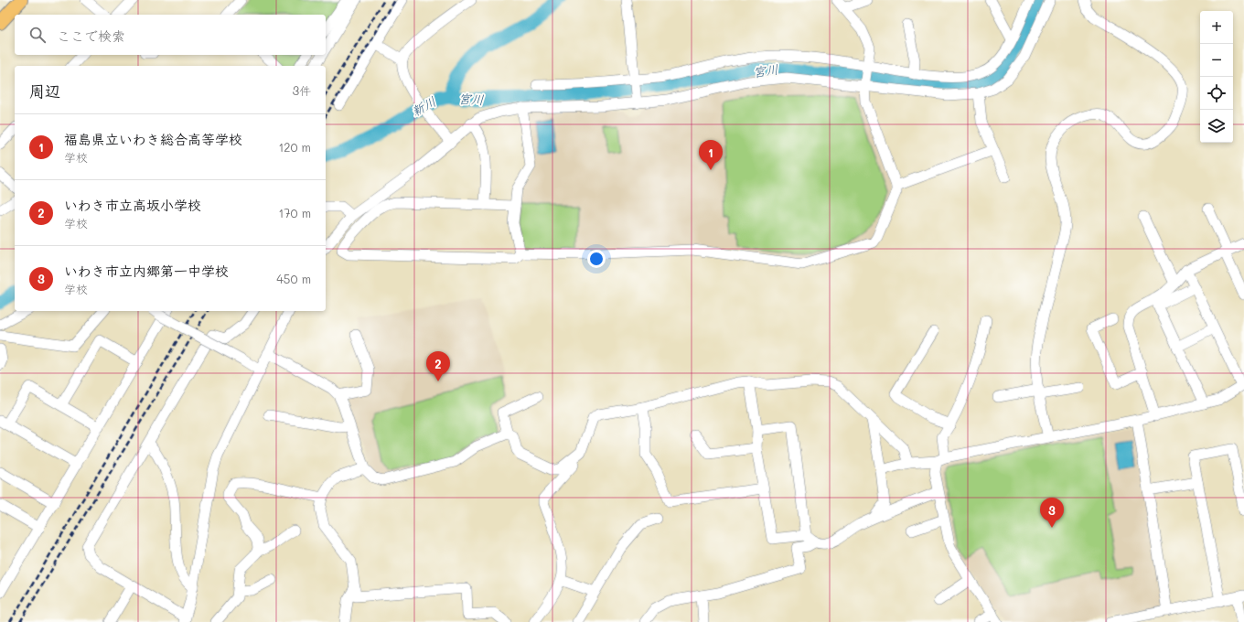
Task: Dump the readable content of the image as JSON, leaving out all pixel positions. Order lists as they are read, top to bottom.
{
  "water": ["宮川", "新川"],
  "page": {
    "map_buttons": ["+", "−"],
    "search": "ここで検索",
    "heading": ["周辺", "3件"],
    "list": [
      {
        "mark": "1",
        "name": "福島県立いわき総合高等学校",
        "note": "学校",
        "value": "120 m"
      },
      {
        "mark": "2",
        "name": "いわき市立高坂小学校",
        "note": "学校",
        "value": "170 m"
      },
      {
        "mark": "3",
        "name": "いわき市立内郷第一中学校",
        "note": "学校",
        "value": "450 m"
      }
    ],
    "pins": ["1", "2", "3"]
  }
}
